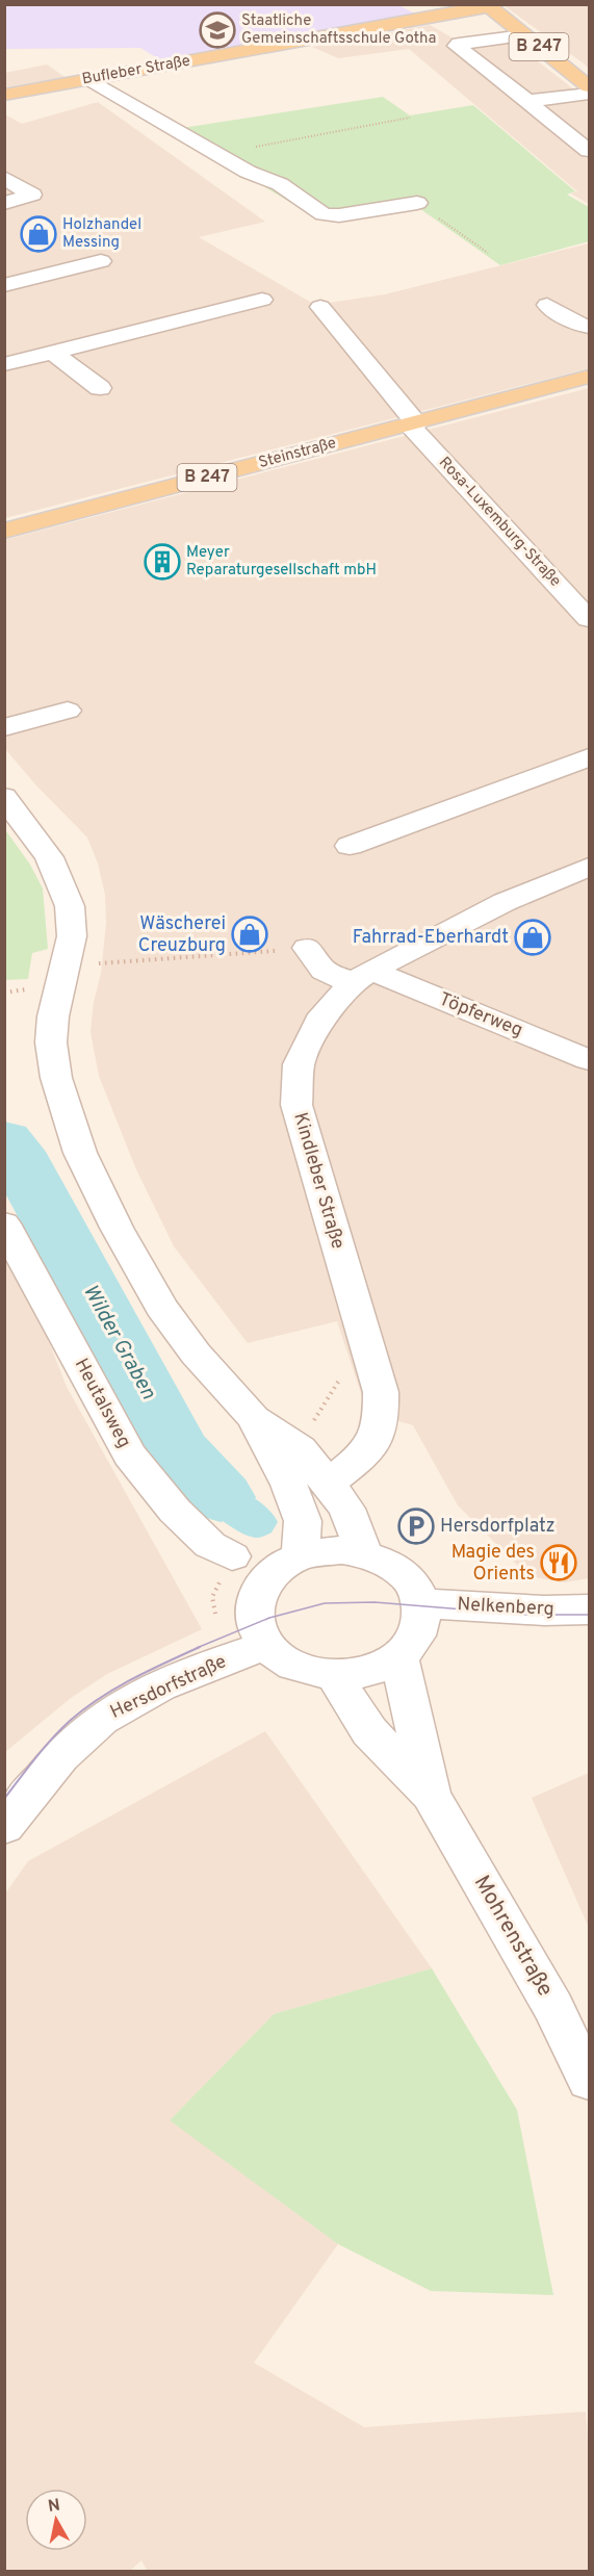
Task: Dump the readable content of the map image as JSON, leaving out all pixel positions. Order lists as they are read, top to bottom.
{
  "streets": {
    "main road": ["B 247", "Bufleber Straße", "Steinstraße"],
    "street": [
      "Rosa-Luxemburg-Straße",
      "Töpferweg",
      "Kindleber Straße",
      "Heutalsweg",
      "Nelkenberg",
      "Hersdorfstraße",
      "Mohrenstraße"
    ]
  },
  "crossings": [
    ["B 247", "Bufleber Straße"],
    ["Steinstraße", "Rosa-Luxemburg-Straße"],
    ["Töpferweg", "Kindleber Straße"],
    ["Nelkenberg", "Hersdorfstraße"],
    ["Nelkenberg", "Mohrenstraße"],
    ["Hersdorfstraße", "Mohrenstraße"]
  ],
  "water": ["Wilder Graben"],
  "places": {
    "school or university": ["Staatliche Gemeinschaftsschule Gotha"],
    "shop": ["Holzhandel Messing", "Wäscherei Creuzburg", "Fahrrad-Eberhardt"],
    "building": ["Meyer Reparaturgesellschaft mbH"],
    "parking": ["Hersdorfplatz"],
    "restaurant": ["Magie des Orients"]
  },
  "north": "top"
}
